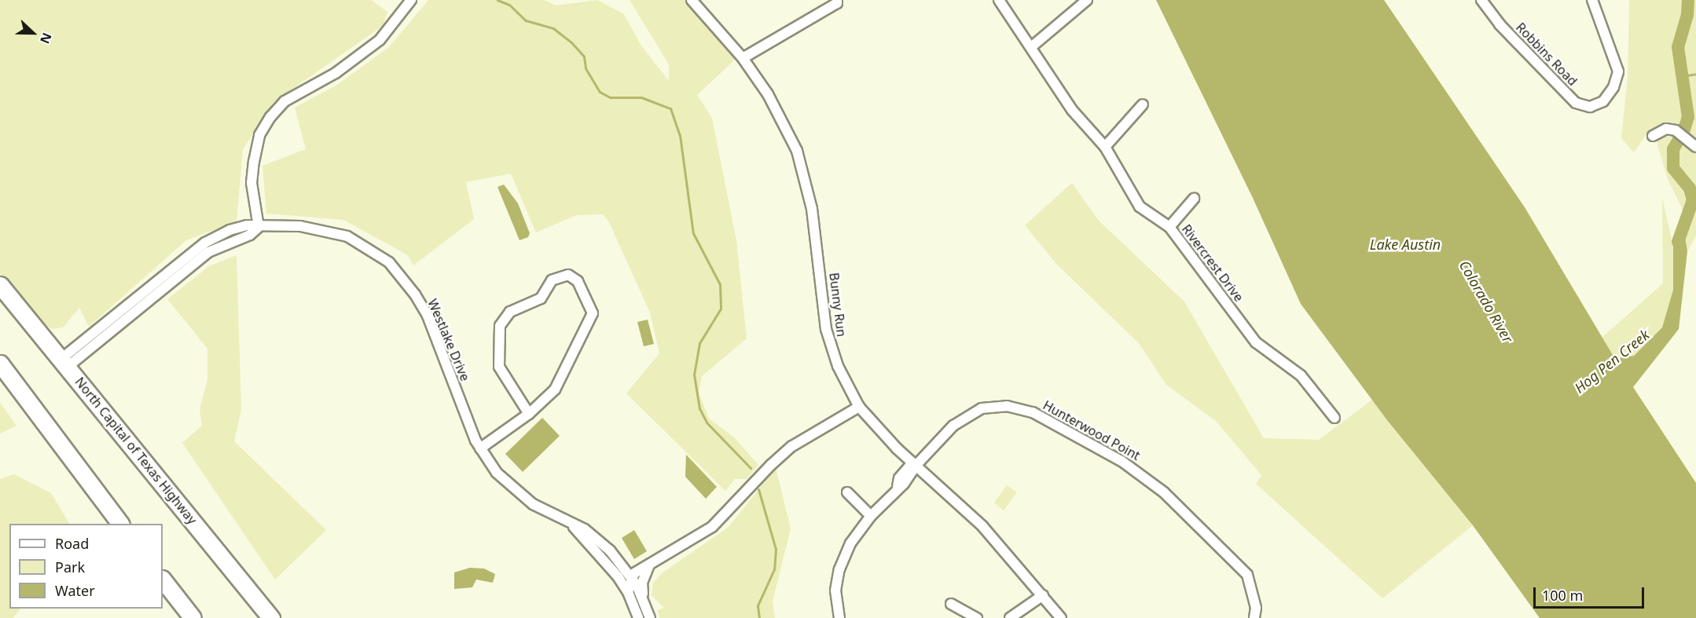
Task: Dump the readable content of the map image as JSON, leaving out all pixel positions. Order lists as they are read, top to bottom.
{
  "streets": {
    "highway": ["North Capital of Texas Highway"],
    "street": [
      "Robbins Road",
      "Rivercrest Drive",
      "Bunny Run",
      "Westlake Drive",
      "Hunterwood Point"
    ]
  },
  "crossings": [
    ["Bunny Run", "Hunterwood Point"]
  ],
  "water": ["Lake Austin", "Colorado River", "Hog Pen Creek"],
  "legend": ["Road", "Park", "Water"],
  "scale_bar": "100 m",
  "north": "right"
}
